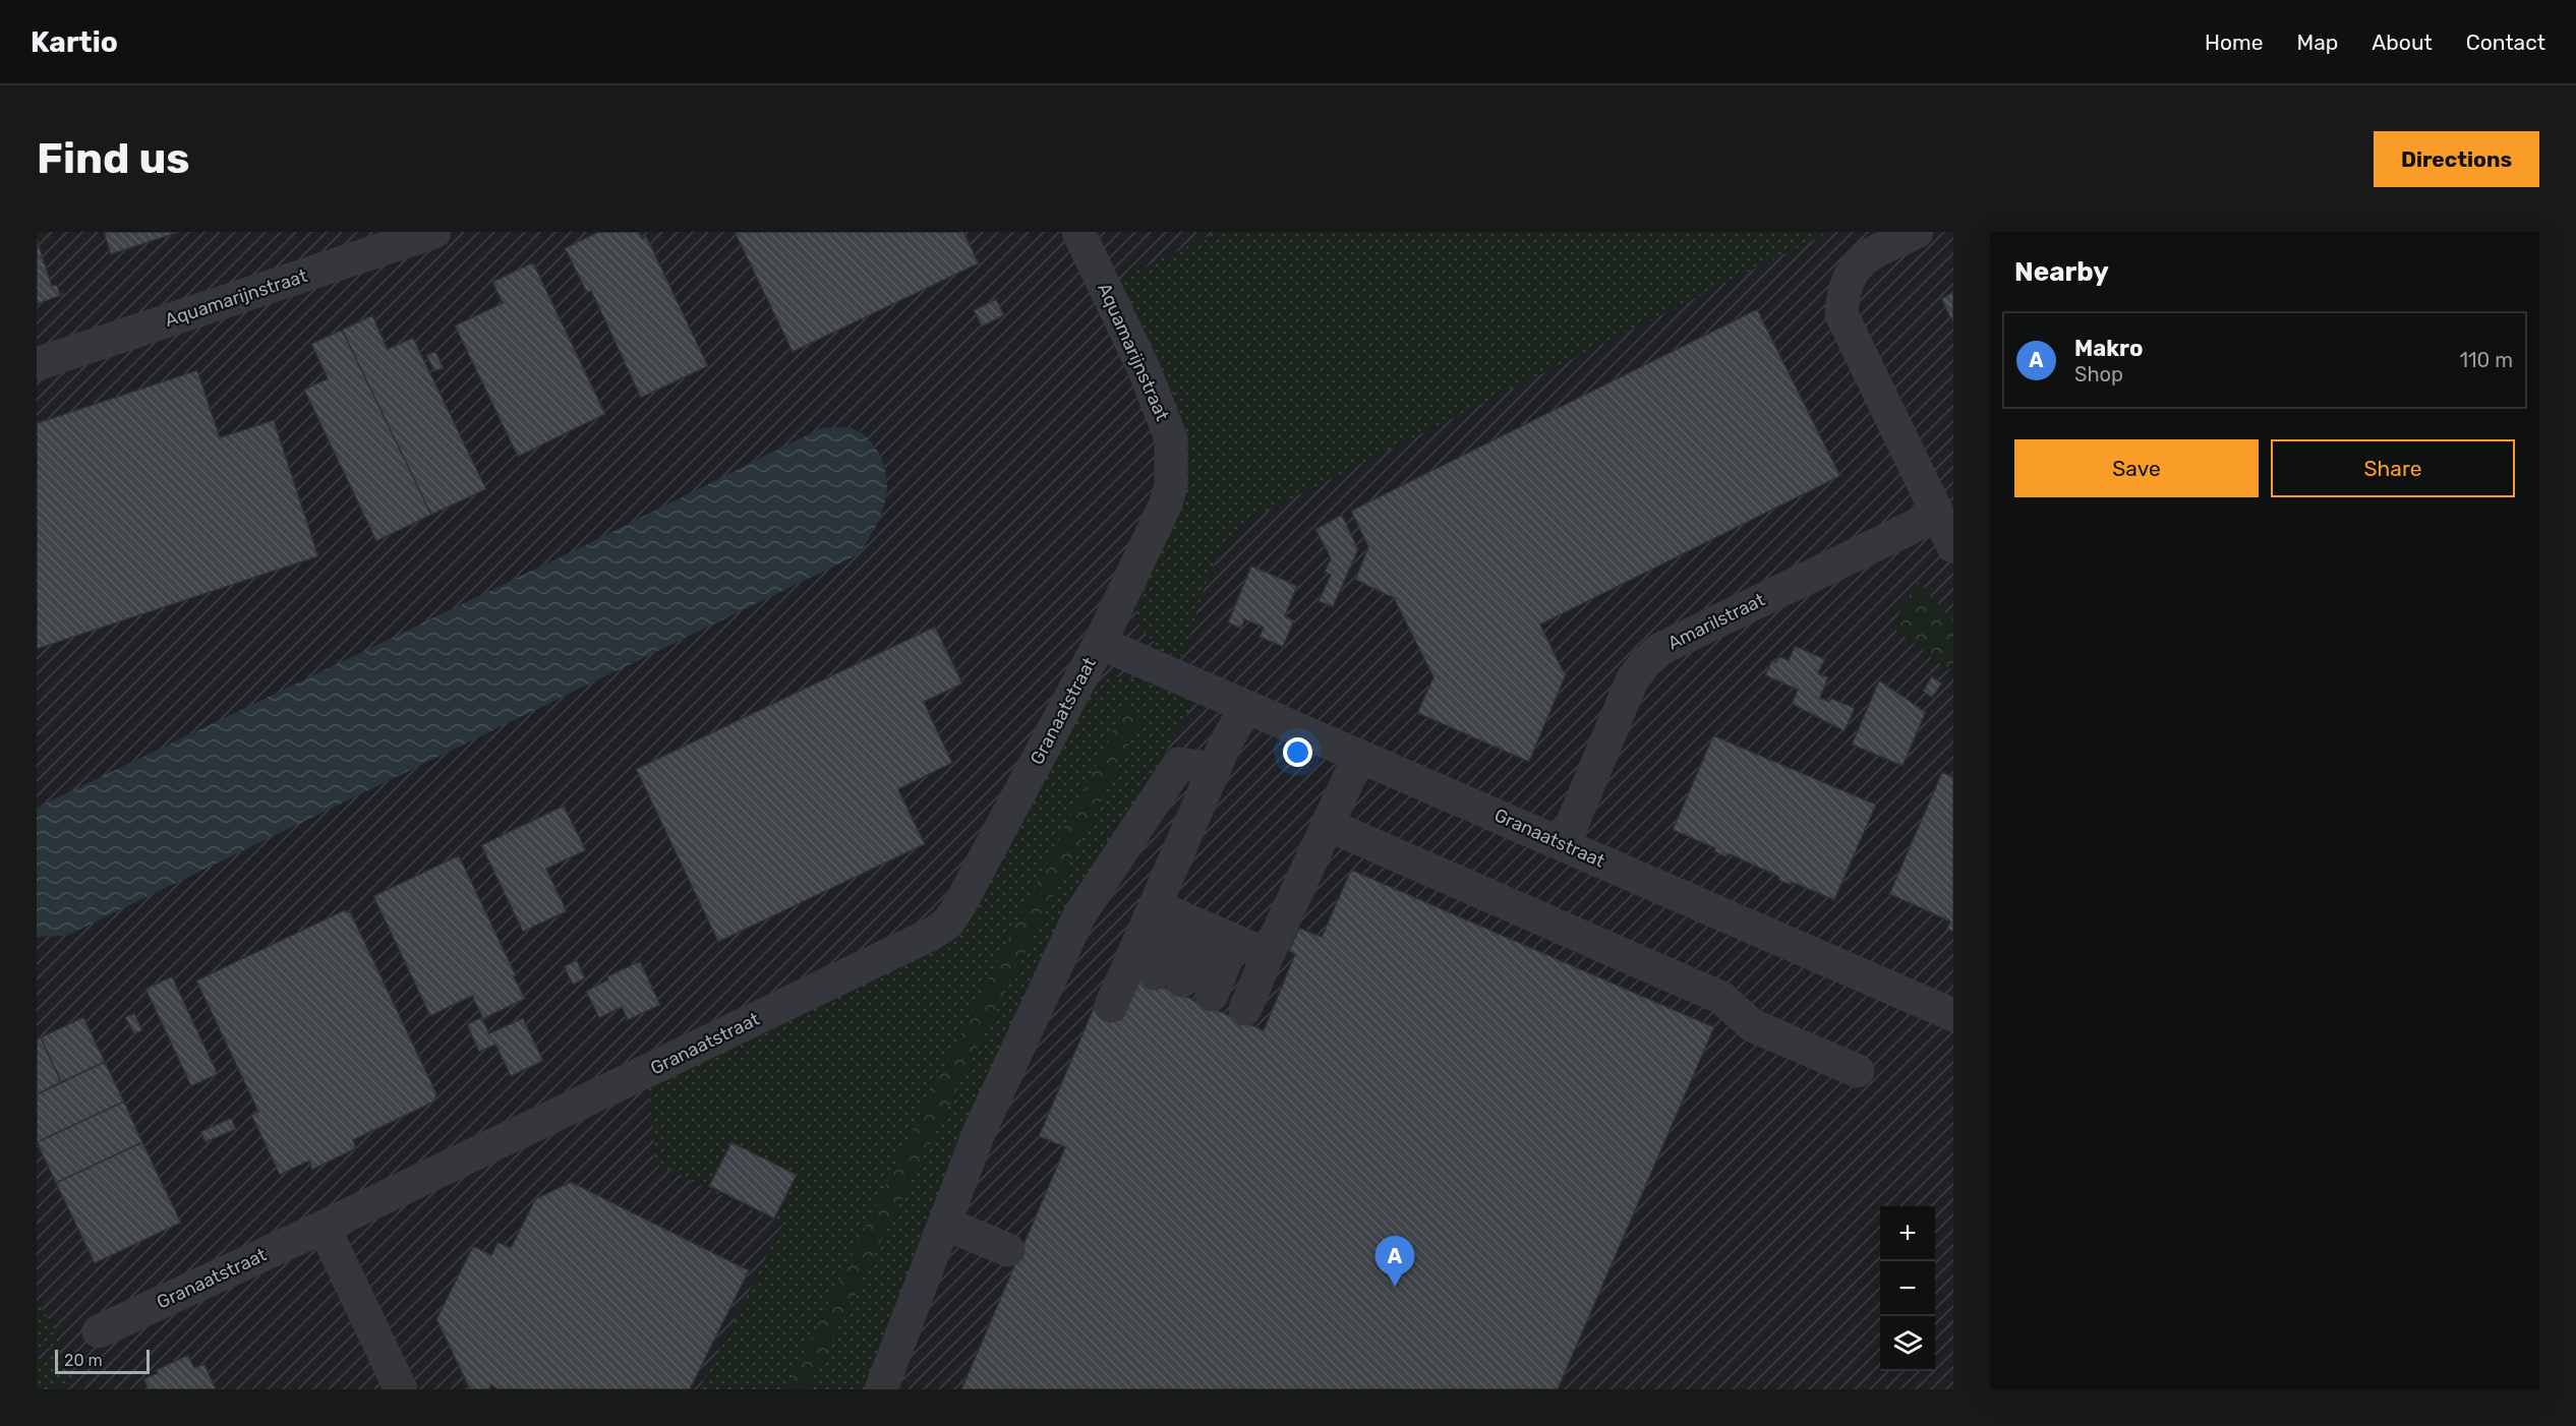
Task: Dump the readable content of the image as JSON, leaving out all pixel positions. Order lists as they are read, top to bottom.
{
  "streets": {
    "street": ["Aquamarijnstraat", "Amarilstraat", "Granaatstraat"]
  },
  "crossings": [
    ["Aquamarijnstraat", "Granaatstraat"],
    ["Amarilstraat", "Granaatstraat"]
  ],
  "scale_bar": "20 m",
  "page": {
    "header": "Kartio",
    "nav": [
      "Home",
      "Map",
      "About",
      "Contact"
    ],
    "buttons": [
      "Directions",
      ["Save", "Share"]
    ],
    "title": "Find us",
    "heading": "Nearby",
    "list": [
      {
        "mark": "A",
        "name": "Makro",
        "note": "Shop",
        "value": "110 m"
      }
    ],
    "map_buttons": ["+", "−"],
    "pins": "A",
    "scale": "20 m"
  }
}
